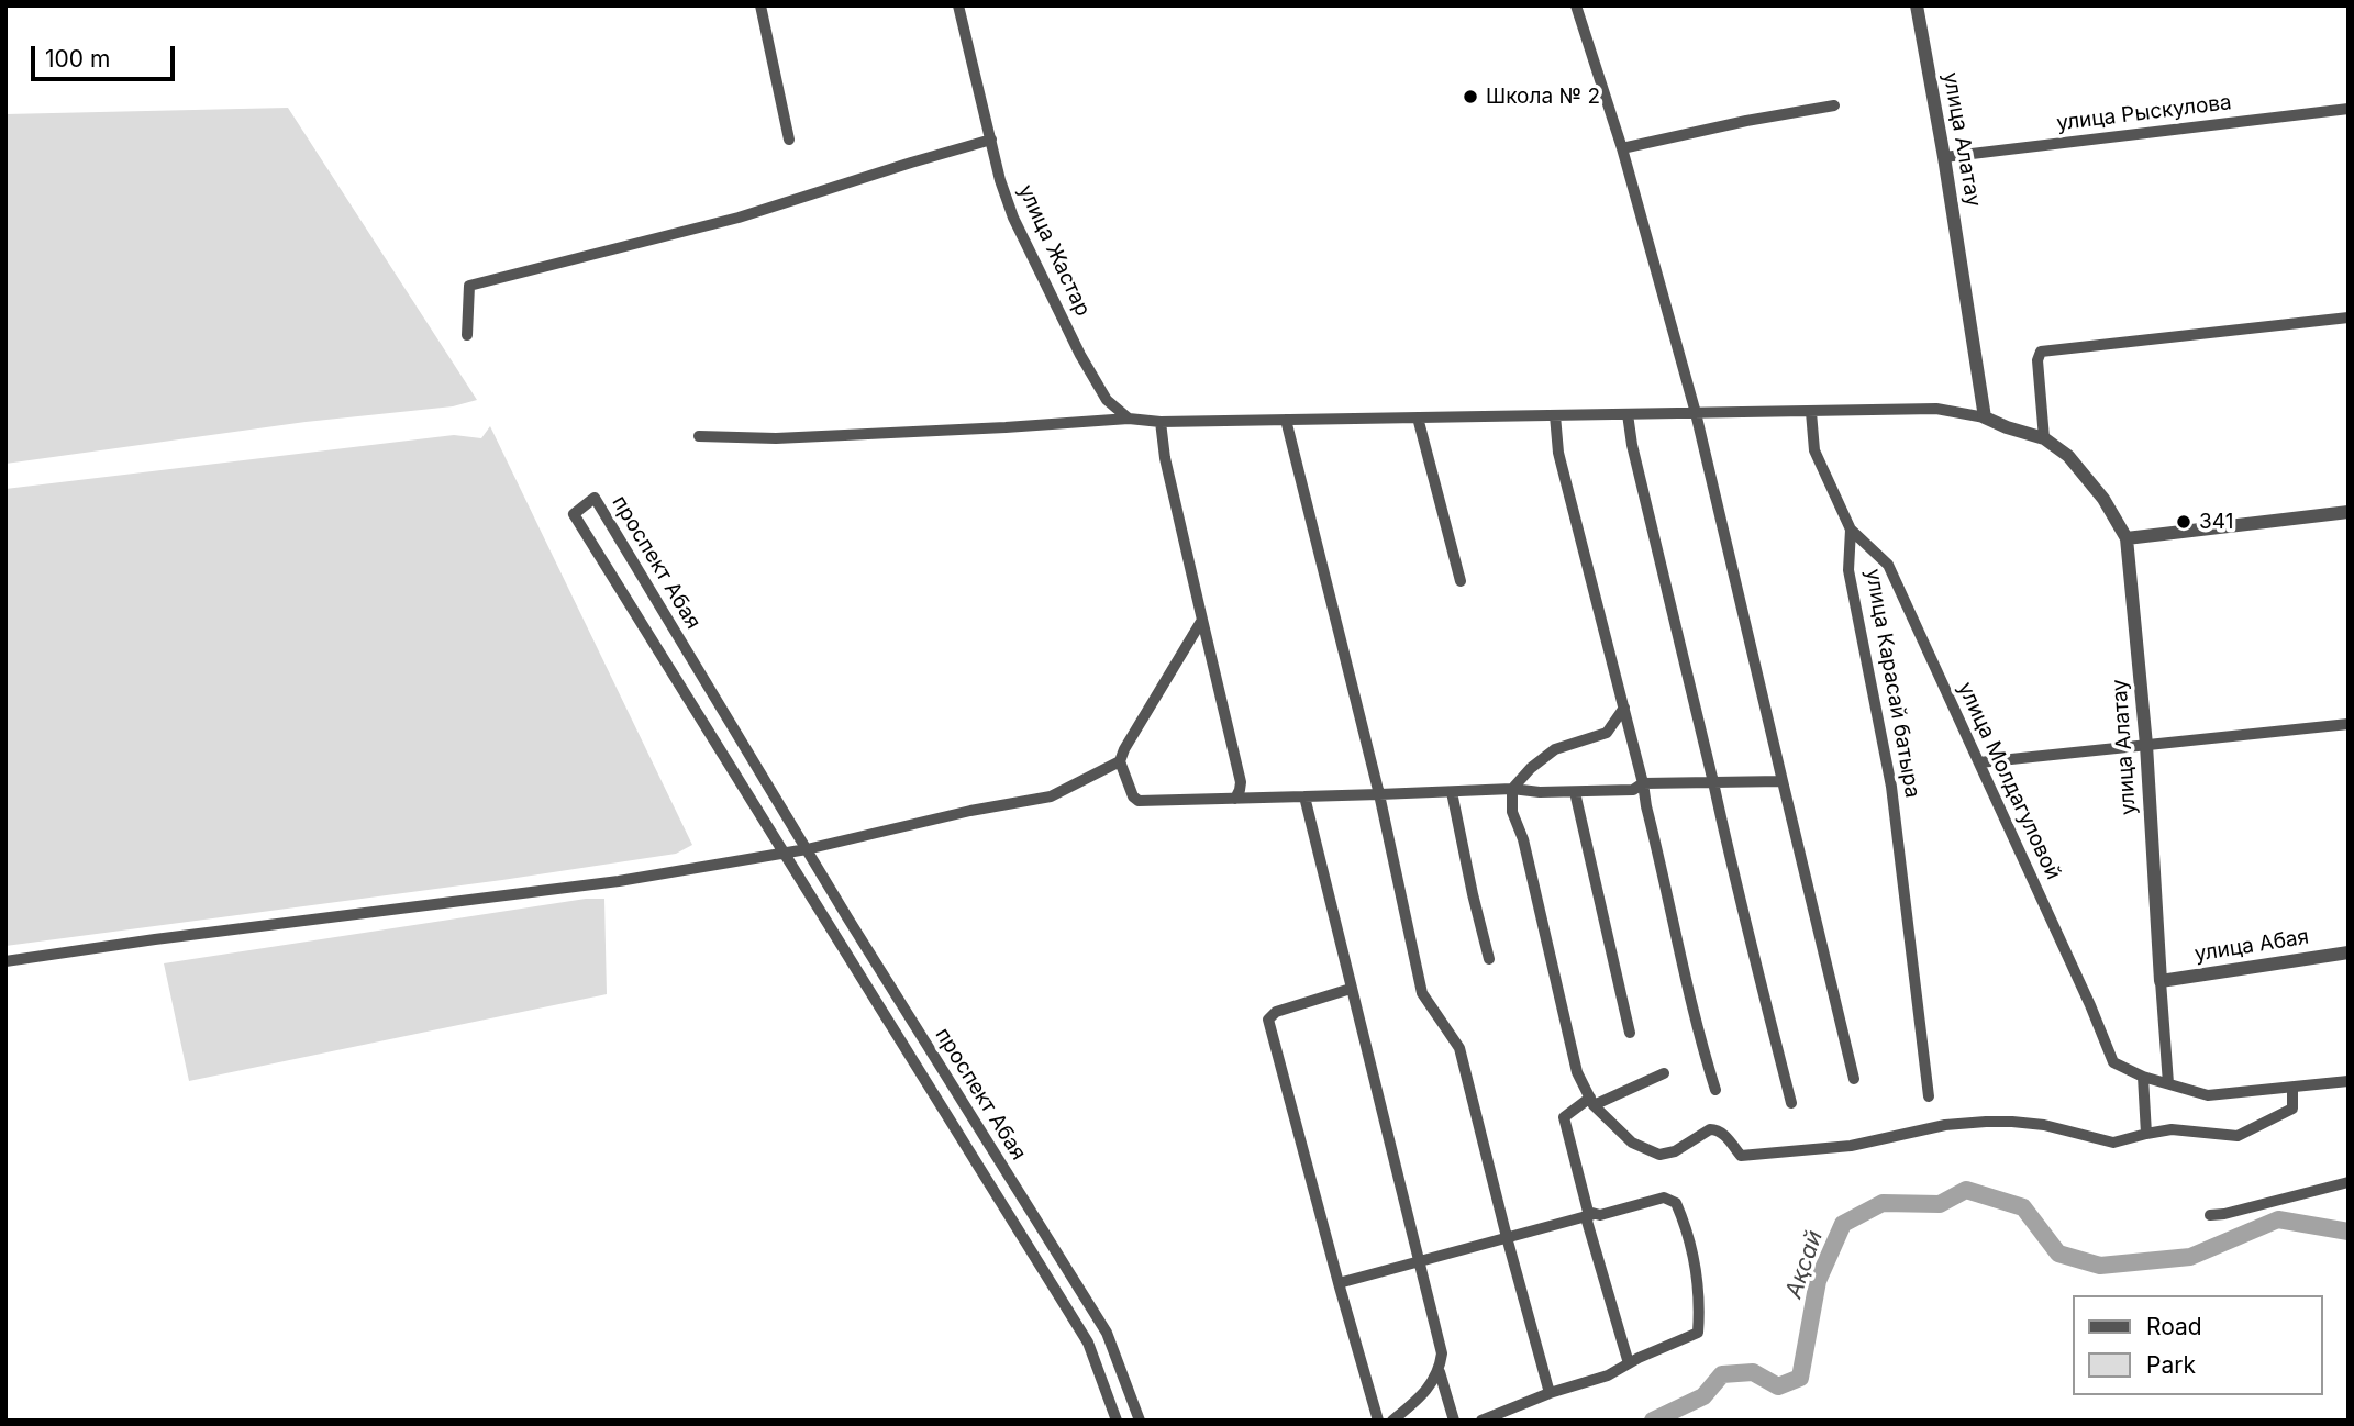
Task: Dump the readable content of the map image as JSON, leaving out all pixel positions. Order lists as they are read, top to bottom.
{
  "streets": {
    "street": [
      "улица Рыскулова",
      "улица Алатау",
      "улица Жастар",
      "проспект Абая",
      "улица Карасай батыра",
      "улица Молдагуловой",
      "улица Абая"
    ]
  },
  "crossings": [
    ["улица Рыскулова", "улица Алатау"],
    ["улица Алатау", "улица Абая"],
    ["улица Карасай батыра", "улица Молдагуловой"]
  ],
  "water": ["Ақсай"],
  "places": ["Школа № 2", "341"],
  "legend": ["Road", "Park"],
  "scale_bar": "100 m"
}
